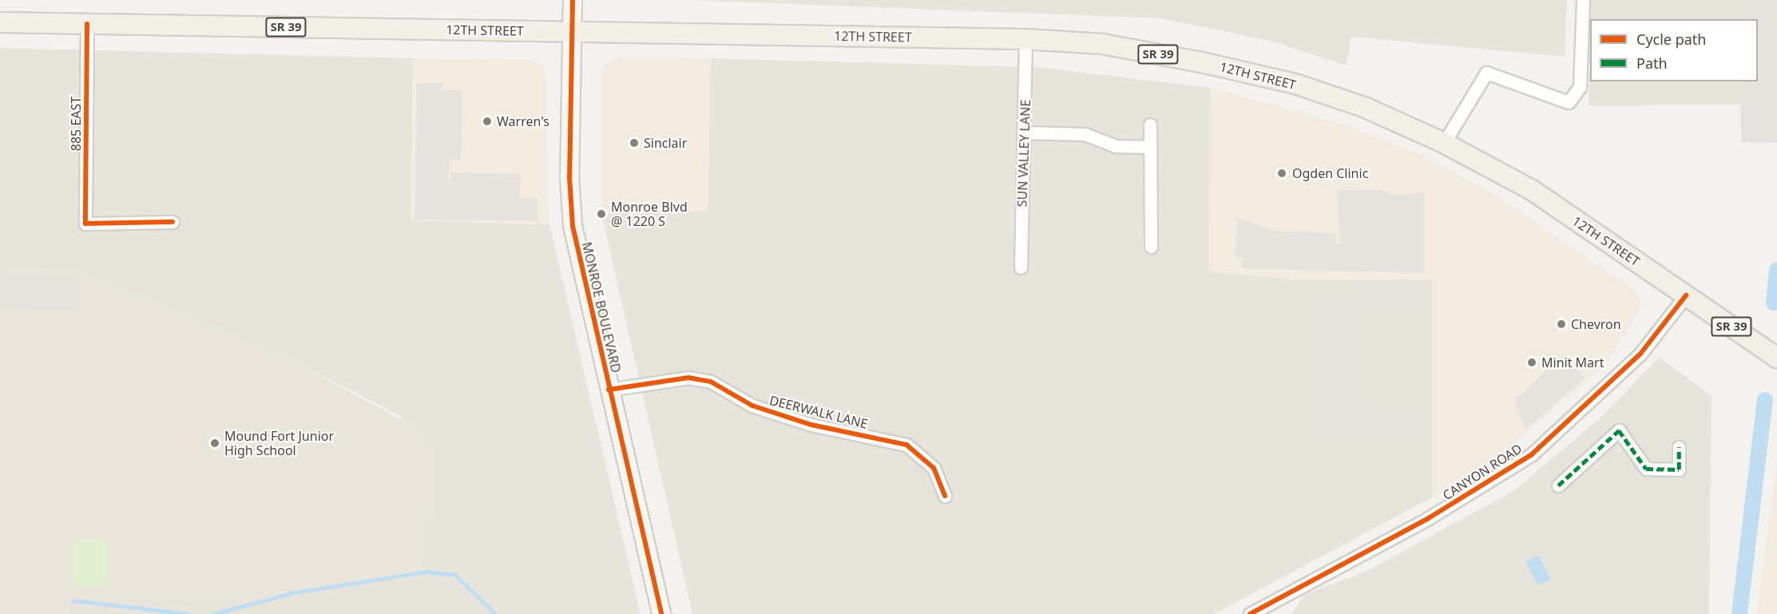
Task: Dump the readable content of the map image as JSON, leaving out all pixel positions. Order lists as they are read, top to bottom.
{
  "streets": {
    "main road": ["SR 39", "12TH STREET", "MONROE BOULEVARD"],
    "street": [
      "885 EAST",
      "SUN VALLEY LANE",
      "DEERWALK LANE",
      "CANYON ROAD"
    ]
  },
  "crossings": [
    ["SR 39", "12TH STREET"],
    ["SR 39", "CANYON ROAD"],
    ["12TH STREET", "885 EAST"],
    ["12TH STREET", "SUN VALLEY LANE"],
    ["12TH STREET", "MONROE BOULEVARD"],
    ["12TH STREET", "CANYON ROAD"],
    ["MONROE BOULEVARD", "DEERWALK LANE"]
  ],
  "places": [
    "Warren's",
    "Sinclair",
    "Ogden Clinic",
    "Monroe Blvd @ 1220 S",
    "Chevron",
    "Minit Mart",
    "Mound Fort Junior High School"
  ],
  "legend": ["Cycle path", "Path"]
}
